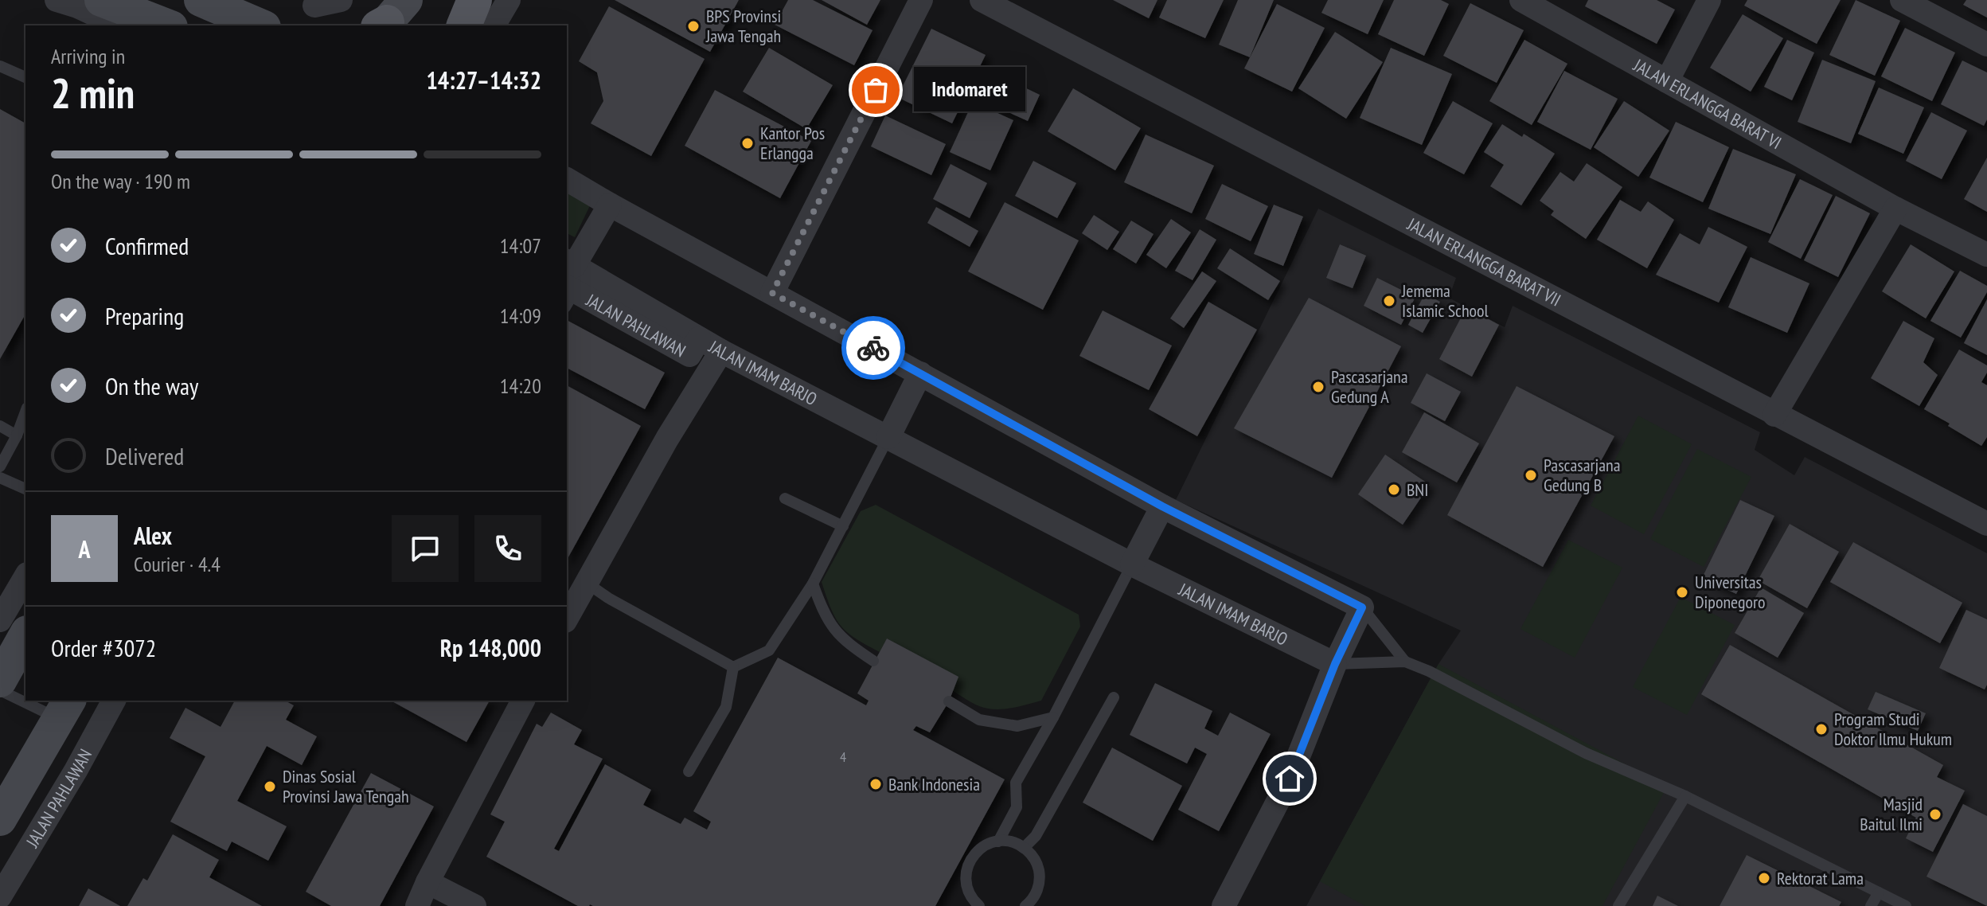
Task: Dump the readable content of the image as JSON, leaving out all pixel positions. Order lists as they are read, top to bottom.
{
  "streets": {
    "street": [
      "JALAN ERLANGGA BARAT VI",
      "JALAN ERLANGGA BARAT VII",
      "JALAN PAHLAWAN",
      "JALAN IMAM BARJO"
    ]
  },
  "places": [
    "BPS Provinsi Jawa Tengah",
    "Indomaret",
    "Kantor Pos Erlangga",
    "Jemema Islamic School",
    "Pascasarjana Gedung A",
    "Pascasarjana Gedung B",
    "BNI",
    "Universitas Diponegoro",
    "Program Studi Doktor Ilmu Hukum",
    "Bank Indonesia",
    "Dinas Sosial Provinsi Jawa Tengah",
    "Masjid Baitul Ilmi",
    "Rektorat Lama"
  ],
  "house_numbers": ["4"],
  "page": {
    "heading": ["2 min", "Arriving in", "14:27–14:32"],
    "panel": [
      "Alex",
      "Courier · 4.4",
      "Order #3072",
      "Rp 148,000"
    ],
    "bubble": "Indomaret",
    "bar": "On the way · 190 m",
    "list": [
      ["Confirmed", "14:07"],
      ["Preparing", "14:09"],
      ["On the way", "14:20"],
      "Delivered"
    ],
    "round": "A"
  }
}
